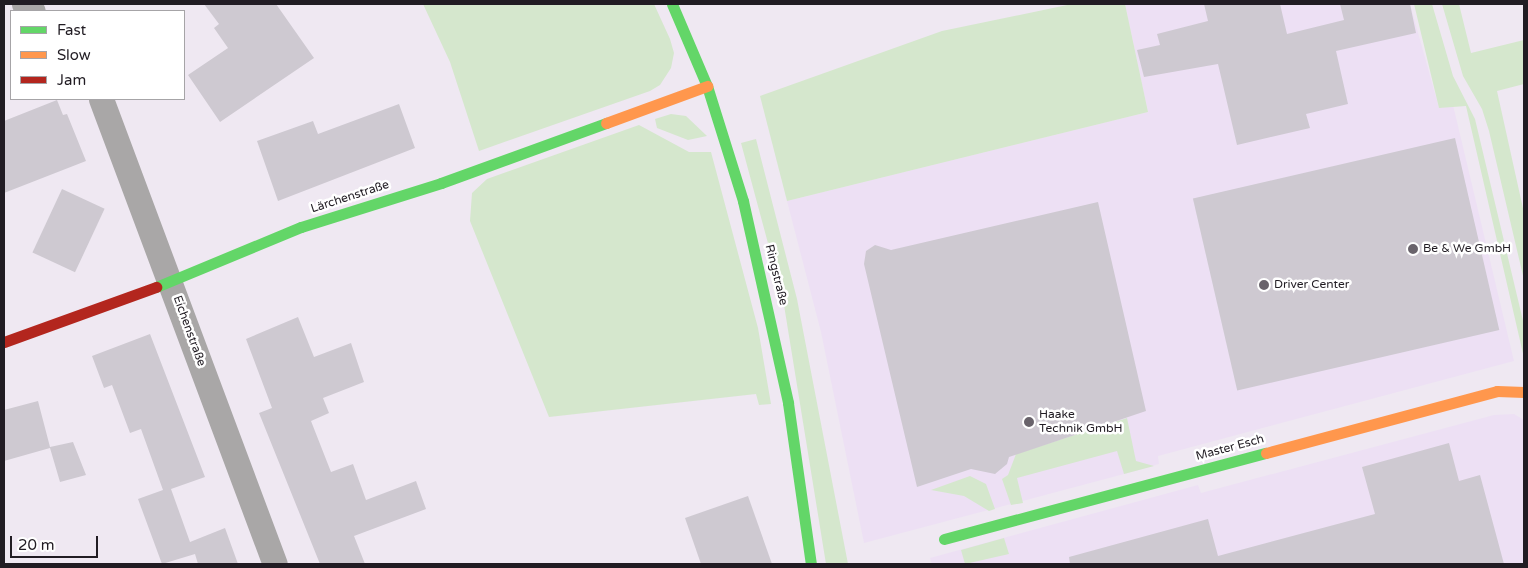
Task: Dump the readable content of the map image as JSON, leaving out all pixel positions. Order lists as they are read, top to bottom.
{
  "streets": {
    "street": [
      "Lärchenstraße",
      "Ringstraße",
      "Eichenstraße",
      "Master Esch"
    ]
  },
  "crossings": [
    ["Lärchenstraße", "Ringstraße"],
    ["Lärchenstraße", "Eichenstraße"]
  ],
  "places": ["Be & We GmbH", "Driver Center", "Haake Technik GmbH"],
  "legend": ["Fast", "Slow", "Jam"],
  "scale_bar": "20 m"
}
